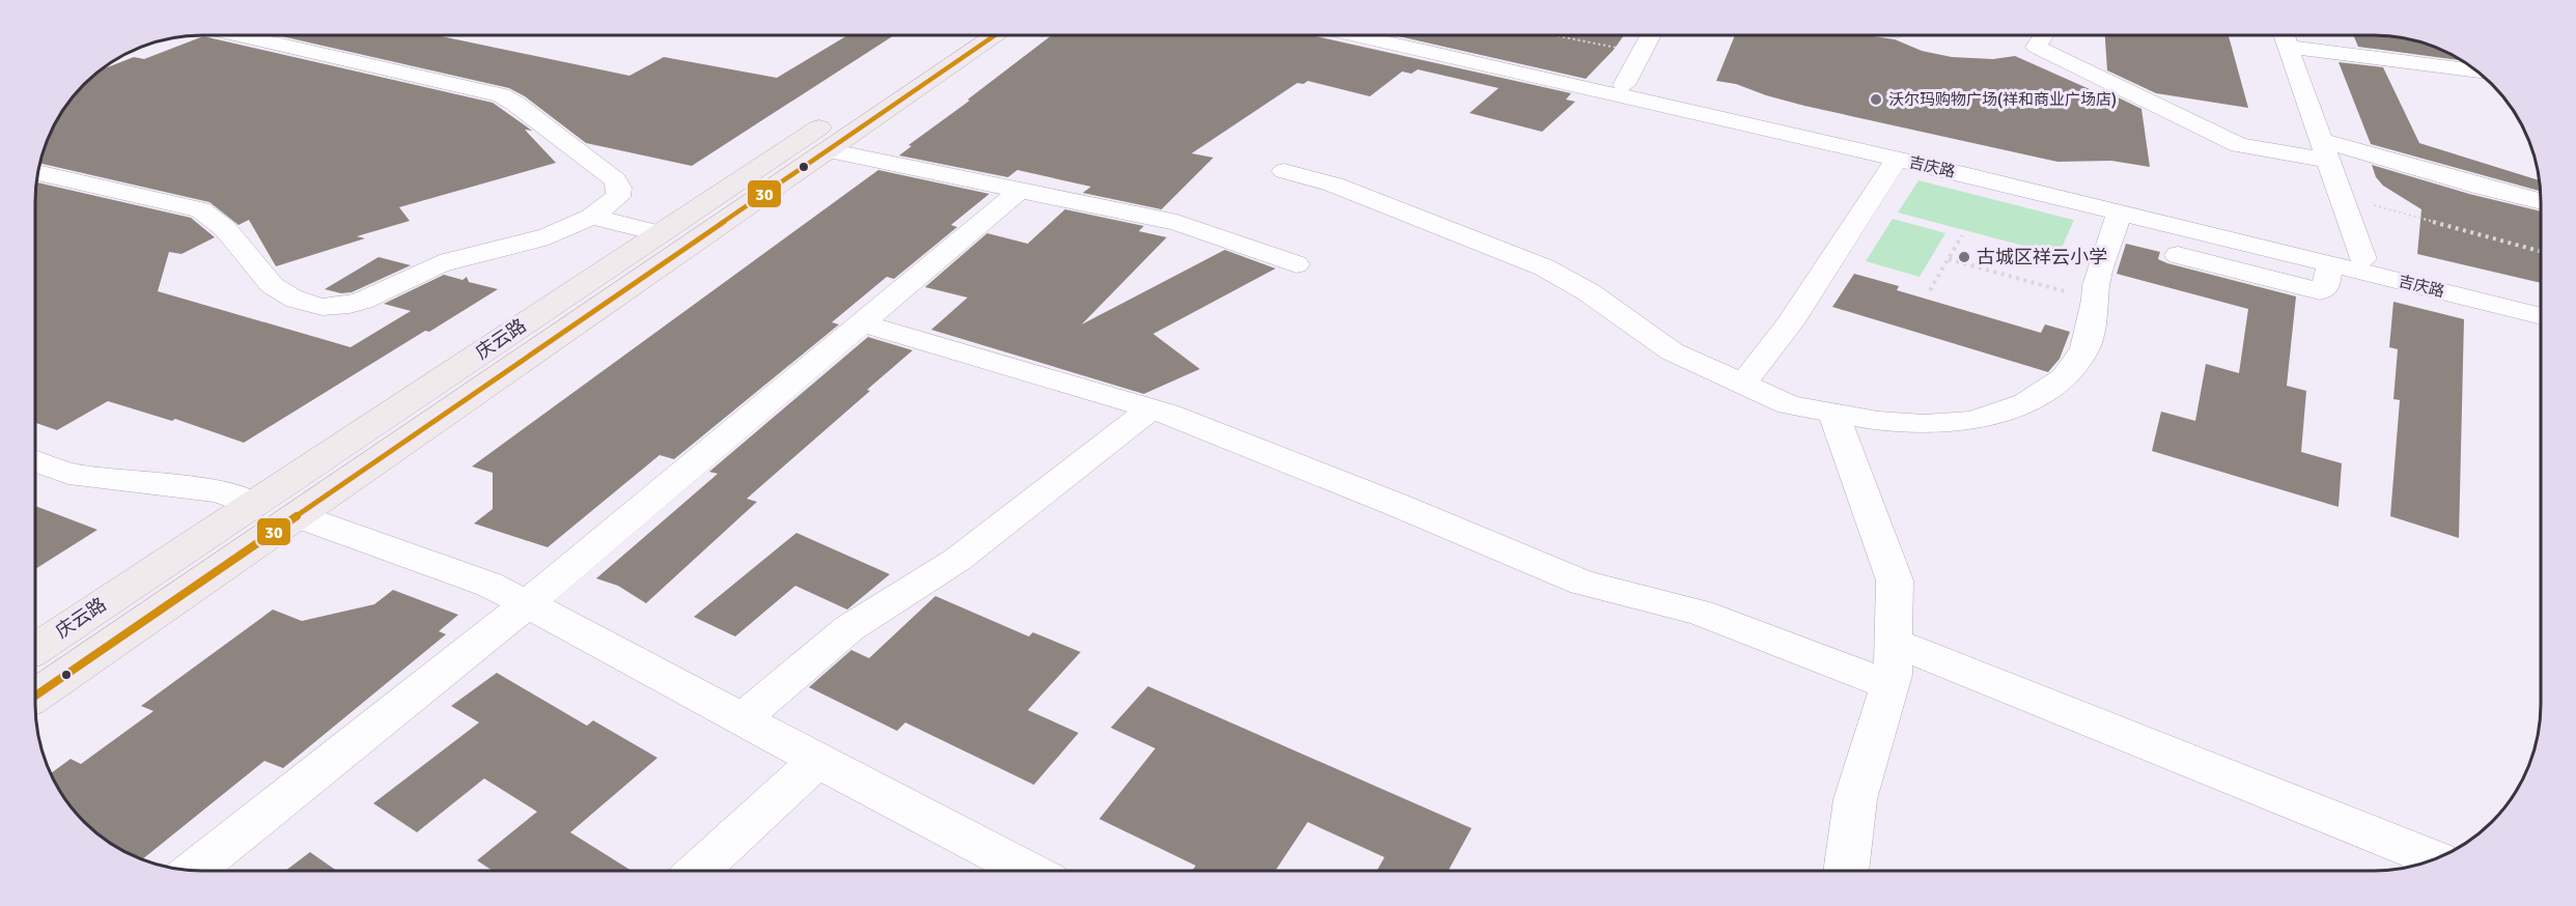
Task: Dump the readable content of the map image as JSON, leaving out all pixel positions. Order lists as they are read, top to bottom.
{
  "streets": {
    "main road": ["庆云路"],
    "street": ["吉庆路"]
  },
  "places": ["沃尔玛购物广场(祥和商业广场店)", "古城区祥云小学"],
  "lines": ["transit line 30"]
}
